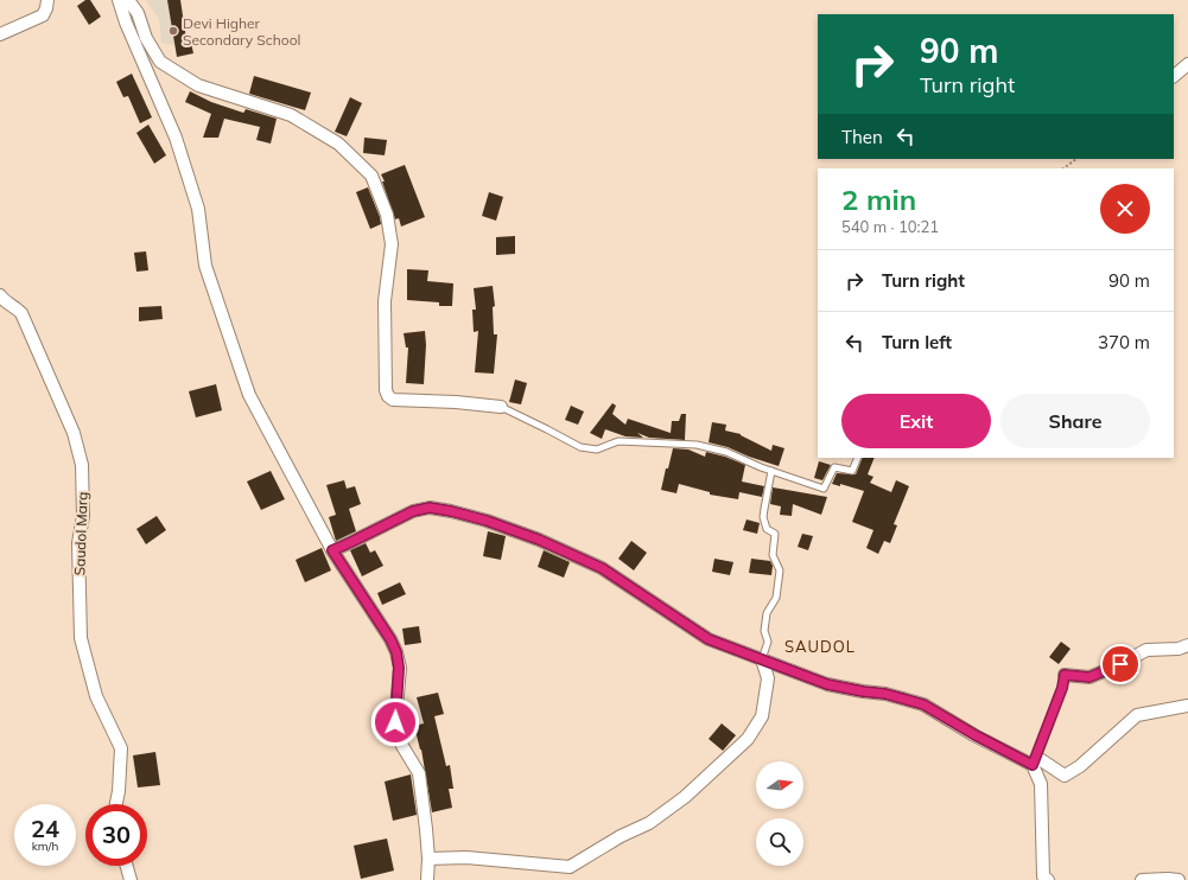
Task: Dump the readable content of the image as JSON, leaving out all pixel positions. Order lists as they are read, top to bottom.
{
  "streets": {
    "street": ["Saudol Marg"]
  },
  "districts": ["SAUDOL"],
  "places": ["Devi Higher Secondary School"],
  "north": "right",
  "page": {
    "turn": ["90 m", "Turn right"],
    "then": "Then",
    "heading": ["2 min", "540 m · 10:21"],
    "list": [
      {
        "name": "Turn right",
        "value": "90 m"
      },
      {
        "name": "Turn left",
        "value": "370 m"
      }
    ],
    "buttons": ["Exit", "Share"],
    "speed": "24 km/h",
    "limit": "30"
  }
}
